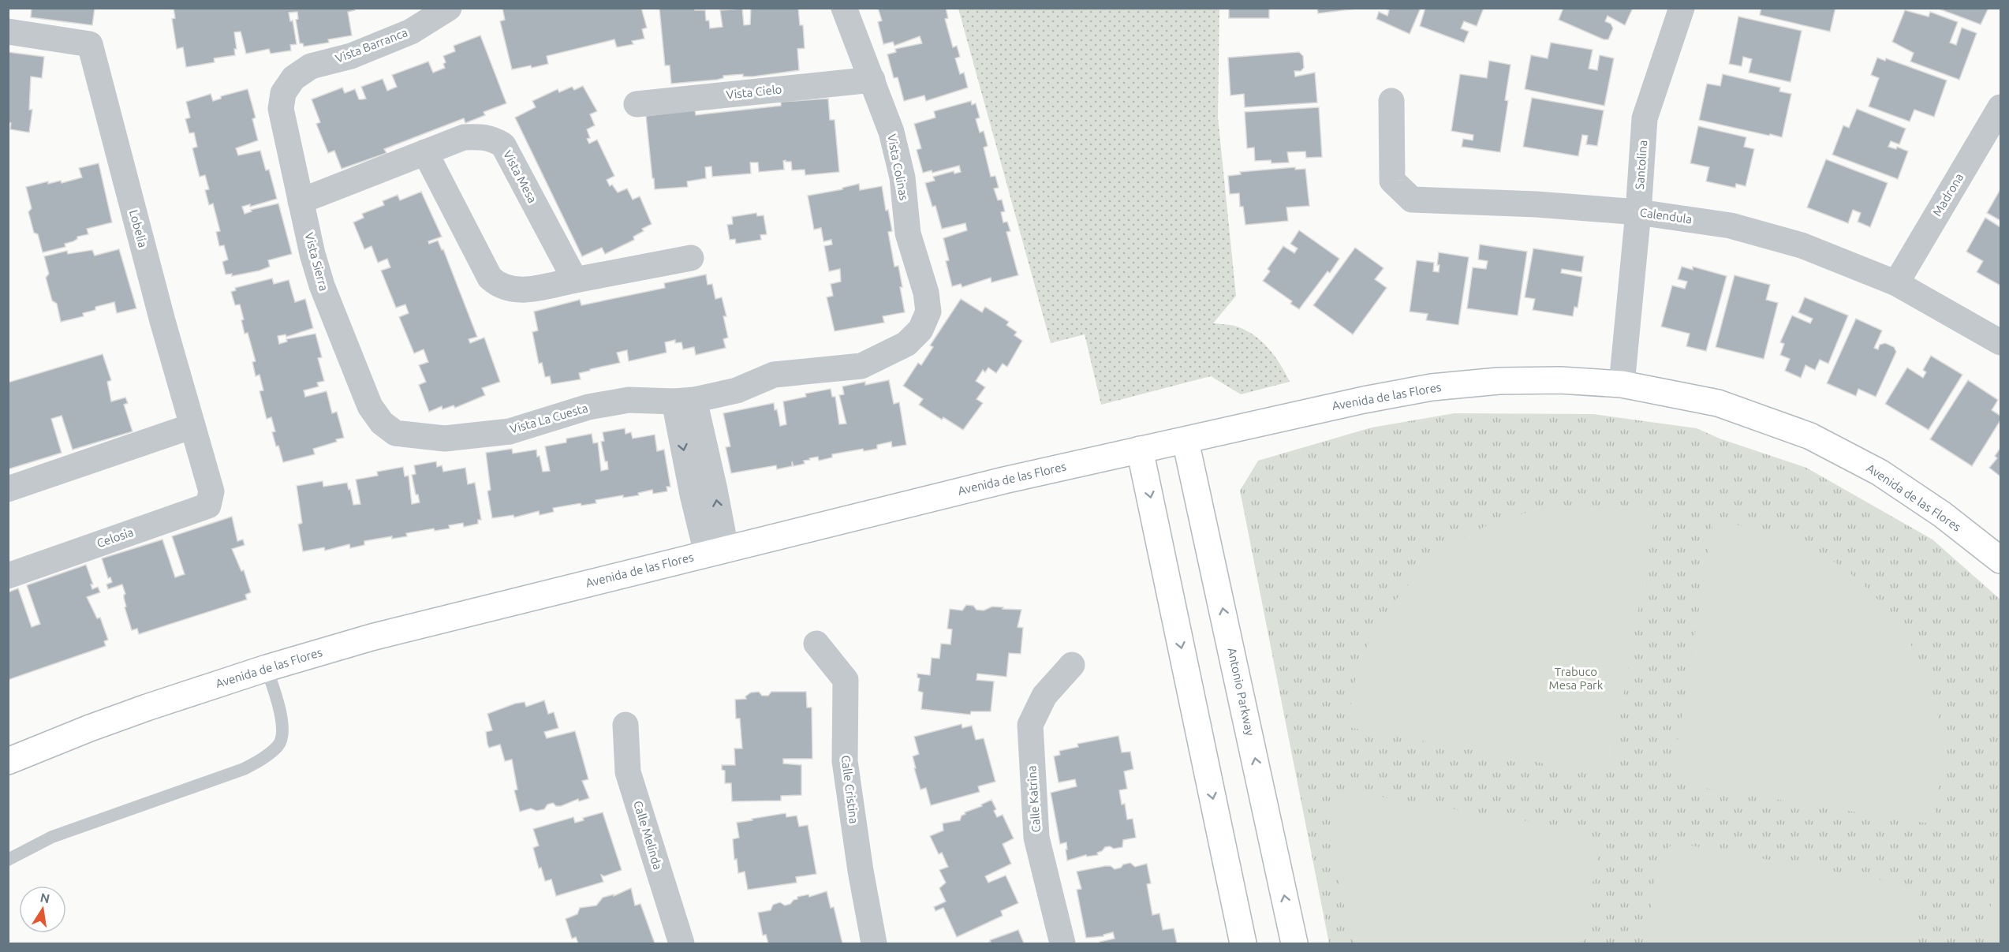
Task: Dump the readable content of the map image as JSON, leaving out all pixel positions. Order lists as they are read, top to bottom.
{
  "streets": {
    "main road": ["Avenida de las Flores", "Antonio Parkway"],
    "street": [
      "Vista Barranca",
      "Vista Cielo",
      "Santolina",
      "Vista Colinas",
      "Vista Mesa",
      "Madrona",
      "Calendula",
      "Lobelia",
      "Vista Sierra",
      "Vista La Cuesta",
      "Celosia",
      "Calle Cristina",
      "Calle Katrina",
      "Calle Melinda"
    ]
  },
  "crossings": [
    ["Vista Barranca", "Vista Sierra"],
    ["Vista Cielo", "Vista Colinas"],
    ["Santolina", "Calendula"],
    ["Santolina", "Avenida de las Flores"],
    ["Vista Colinas", "Vista La Cuesta"],
    ["Vista Mesa", "Vista Sierra"],
    ["Madrona", "Calendula"],
    ["Lobelia", "Celosia"],
    ["Vista Sierra", "Vista La Cuesta"],
    ["Avenida de las Flores", "Antonio Parkway"]
  ],
  "parks": ["Trabuco Mesa Park"],
  "north": "top"
}
